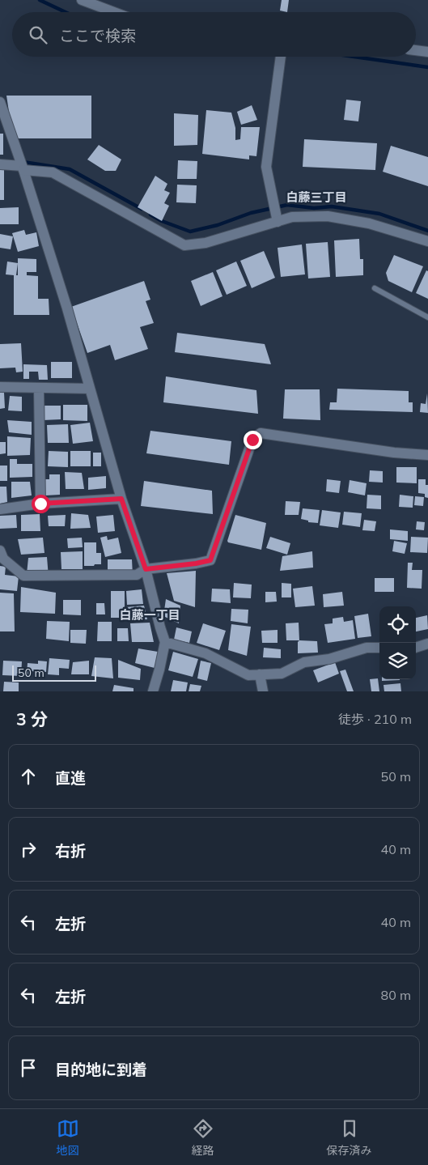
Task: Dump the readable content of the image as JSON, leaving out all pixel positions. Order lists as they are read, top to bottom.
{
  "districts": ["白藤三丁目", "白藤一丁目"],
  "scale_bar": "50 m",
  "page": {
    "search": "ここで検索",
    "scale": "50 m",
    "heading": ["3 分", "徒歩 · 210 m"],
    "list": [
      ["直進", "50 m"],
      ["右折", "40 m"],
      ["左折", "40 m"],
      ["左折", "80 m"],
      "目的地に到着"
    ],
    "nav": ["地図", "経路", "保存済み"]
  }
}
